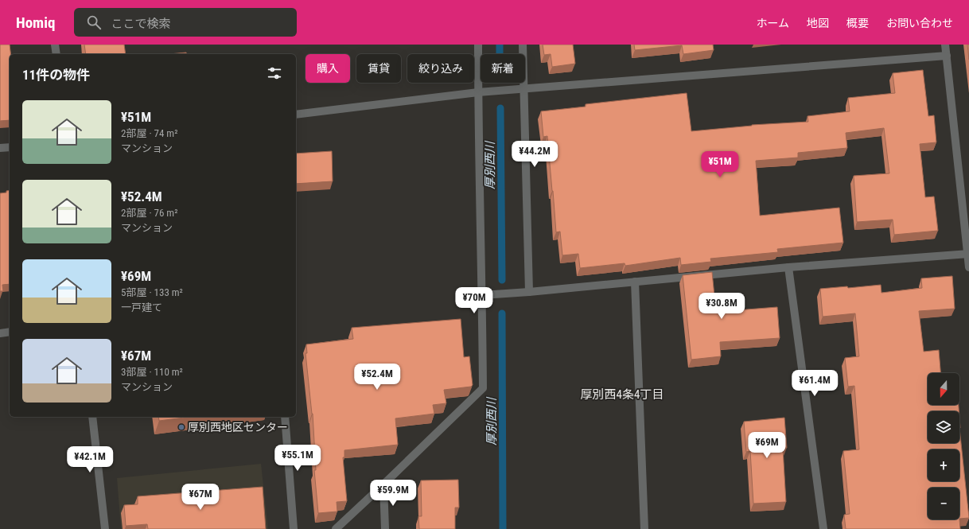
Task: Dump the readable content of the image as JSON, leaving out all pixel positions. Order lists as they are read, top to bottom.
{
  "districts": ["厚別西4条4丁目"],
  "water": ["厚別西川"],
  "places": ["厚別西地区センター"],
  "north": "bottom",
  "page": {
    "header": "Homiq",
    "search": "ここで検索",
    "nav": [
      "ホーム",
      "地図",
      "概要",
      "お問い合わせ"
    ],
    "chip": [
      "購入",
      "賃貸",
      "絞り込み",
      "新着"
    ],
    "heading": "11件の物件",
    "list": [
      {
        "name": "¥51M",
        "note": "2部屋 · 74 m² · マンション"
      },
      {
        "name": "¥52.4M",
        "note": "2部屋 · 76 m² · マンション"
      },
      {
        "name": "¥69M",
        "note": "5部屋 · 133 m² · 一戸建て"
      },
      {
        "name": "¥67M",
        "note": "3部屋 · 110 m² · マンション"
      }
    ],
    "price": [
      "¥44.2M",
      "¥51M",
      "¥70M",
      "¥30.8M",
      "¥52.4M",
      "¥61.4M",
      "¥69M",
      "¥55.1M",
      "¥42.1M",
      "¥59.9M",
      "¥67M"
    ],
    "map_buttons": ["+", "−"]
  }
}
